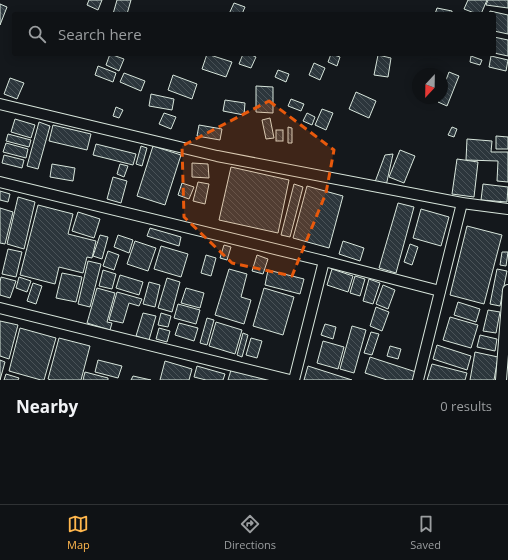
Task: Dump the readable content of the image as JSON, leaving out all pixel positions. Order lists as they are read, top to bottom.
{
  "north": "bottom",
  "page": {
    "search": "Search here",
    "heading": ["Nearby", "0 results"],
    "nav": ["Map", "Directions", "Saved"]
  }
}
